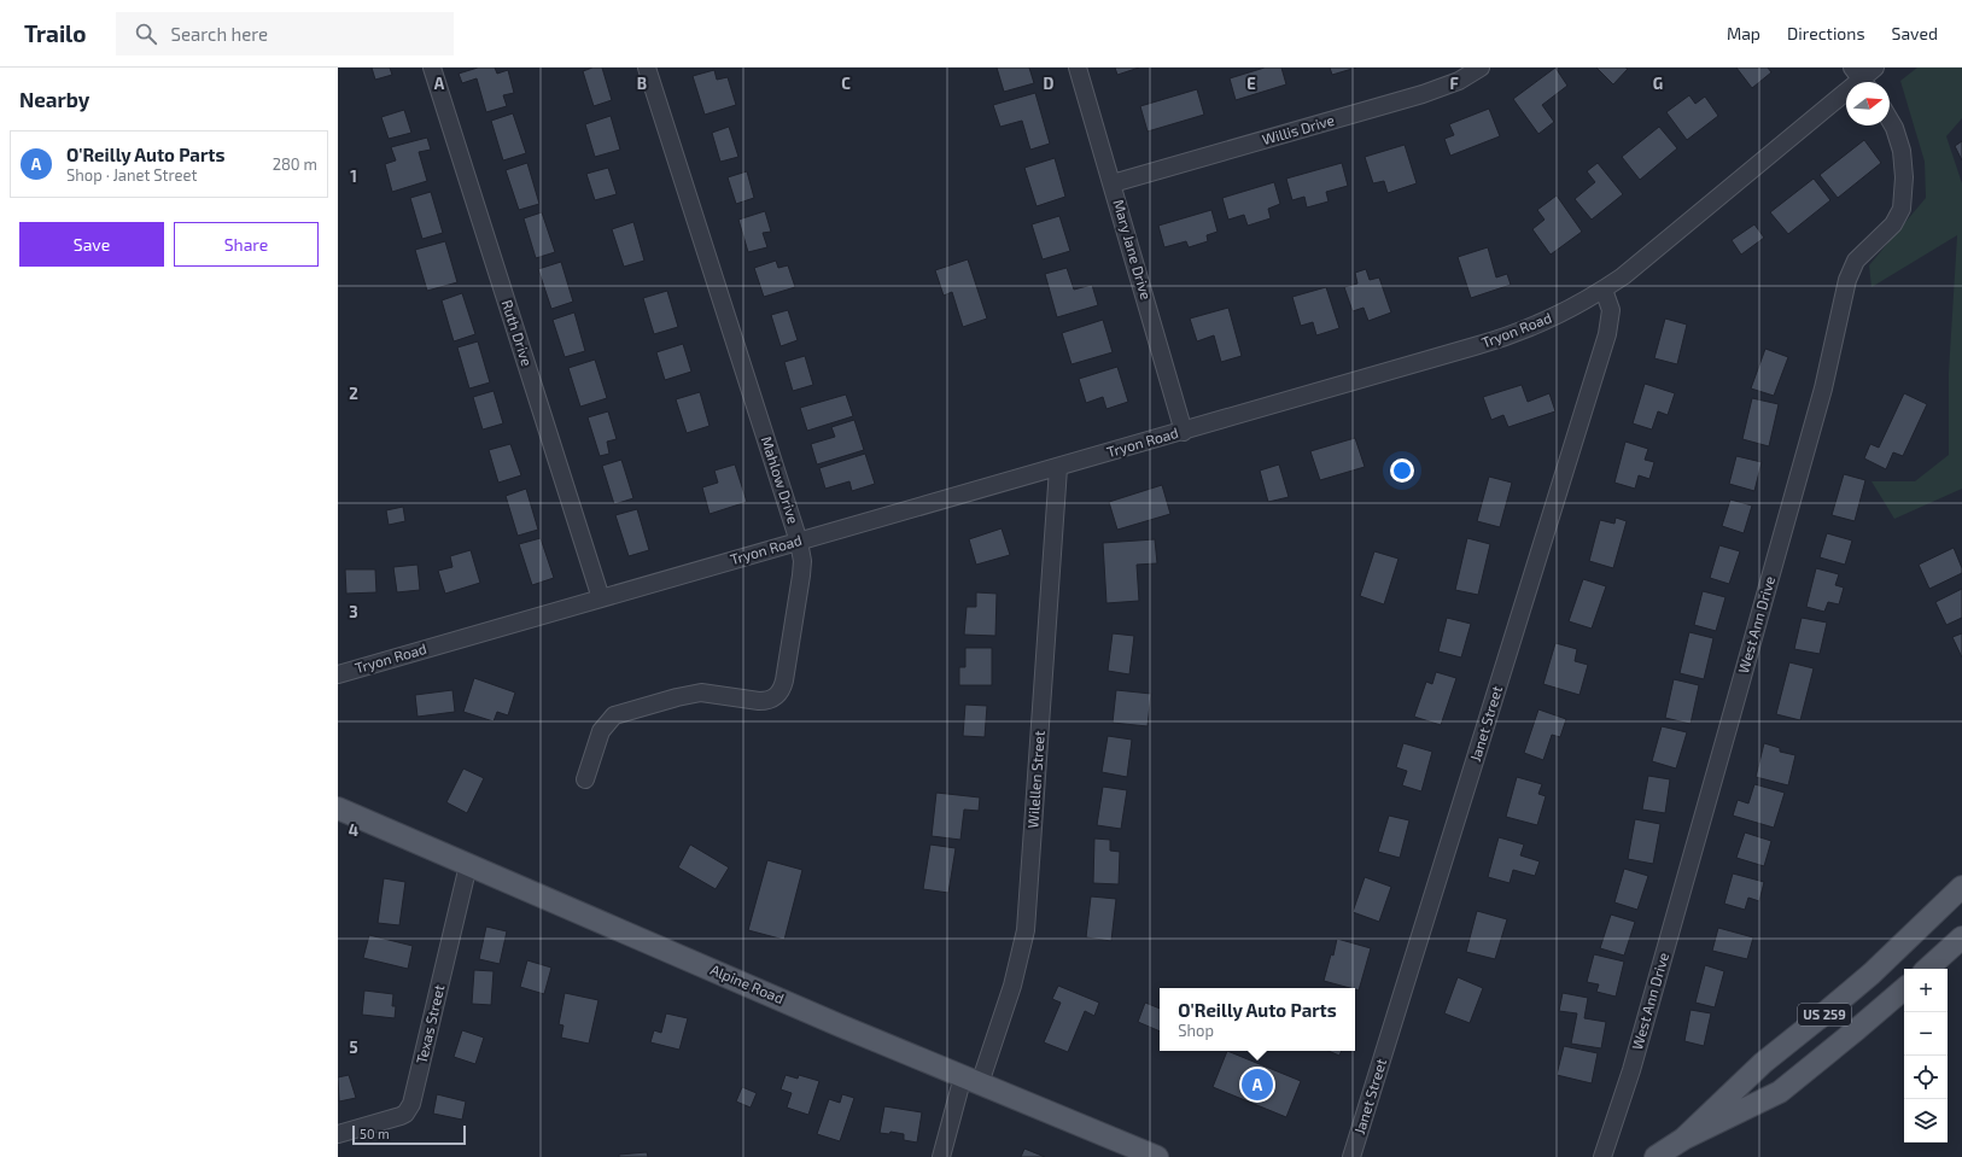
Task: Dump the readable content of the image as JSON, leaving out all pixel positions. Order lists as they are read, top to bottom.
{
  "streets": {
    "main road": ["Alpine Road", "US 259"],
    "street": [
      "Willis Drive",
      "Mary Jane Drive",
      "Tryon Road",
      "Ruth Drive",
      "Mahlow Drive",
      "West Ann Drive",
      "Janet Street",
      "Wilellen Street",
      "Texas Street"
    ]
  },
  "crossings": [
    ["Willis Drive", "Mary Jane Drive"],
    ["Mary Jane Drive", "Tryon Road"],
    ["Tryon Road", "Ruth Drive"],
    ["Tryon Road", "Mahlow Drive"],
    ["Tryon Road", "Janet Street"],
    ["Tryon Road", "Wilellen Street"],
    ["Wilellen Street", "Alpine Road"],
    ["Alpine Road", "Texas Street"]
  ],
  "scale_bar": "50 m",
  "north": "right",
  "page": {
    "header": "Trailo",
    "search": "Search here",
    "nav": ["Map", "Directions", "Saved"],
    "heading": "Nearby",
    "list": [
      {
        "mark": "A",
        "name": "O'Reilly Auto Parts",
        "note": "Shop · Janet Street",
        "value": "280 m"
      }
    ],
    "buttons": ["Save", "Share"],
    "map_buttons": ["+", "−"],
    "popup": ["O'Reilly Auto Parts", "Shop"],
    "pins": "A",
    "scale": "50 m"
  },
  "grid": {
    "columns": [
      "A",
      "B",
      "C",
      "D",
      "E",
      "F",
      "G"
    ],
    "rows": [
      "1",
      "2",
      "3",
      "4",
      "5"
    ]
  }
}
